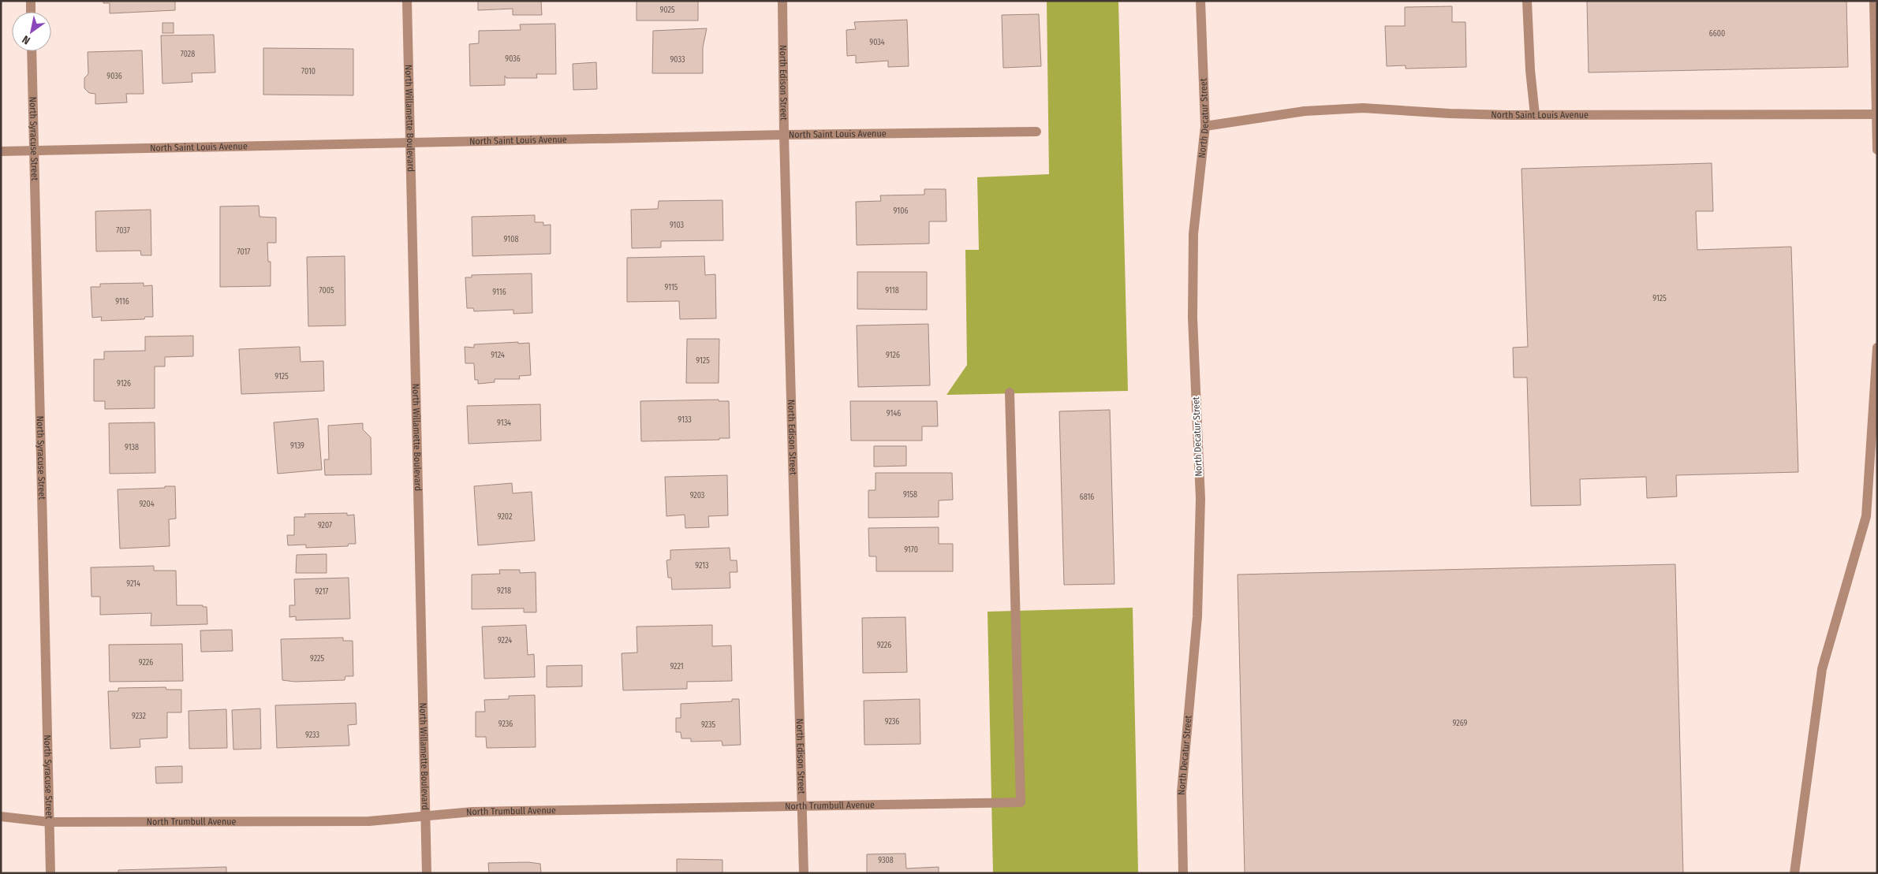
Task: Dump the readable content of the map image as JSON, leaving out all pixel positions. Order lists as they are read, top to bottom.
{
  "streets": {
    "street": [
      "North Edison Street",
      "North Saint Louis Avenue",
      "North Willamette Boulevard",
      "North Decatur Street",
      "North Syracuse Street",
      "North Trumbull Avenue"
    ]
  },
  "crossings": [
    ["North Edison Street", "North Saint Louis Avenue"],
    ["North Edison Street", "North Trumbull Avenue"],
    ["North Saint Louis Avenue", "North Willamette Boulevard"],
    ["North Saint Louis Avenue", "North Decatur Street"],
    ["North Saint Louis Avenue", "North Syracuse Street"],
    ["North Willamette Boulevard", "North Trumbull Avenue"],
    ["North Syracuse Street", "North Trumbull Avenue"]
  ],
  "house_numbers": [
    "9025",
    "6600",
    "9034",
    "7028",
    "9036",
    "9033",
    "7010",
    "9036",
    "9106",
    "9103",
    "7037",
    "9108",
    "7017",
    "9115",
    "7005",
    "9118",
    "9116",
    "9125",
    "9116",
    "9124",
    "9126",
    "9125",
    "9125",
    "9126",
    "9146",
    "9133",
    "9134",
    "9139",
    "9138",
    "9158",
    "9203",
    "6816",
    "9204",
    "9202",
    "9207",
    "9170",
    "9213",
    "9214",
    "9218",
    "9217",
    "9224",
    "9226",
    "9225",
    "9226",
    "9221",
    "9232",
    "9236",
    "9269",
    "9236",
    "9235",
    "9233",
    "9308"
  ],
  "north": "bottom left"
}
